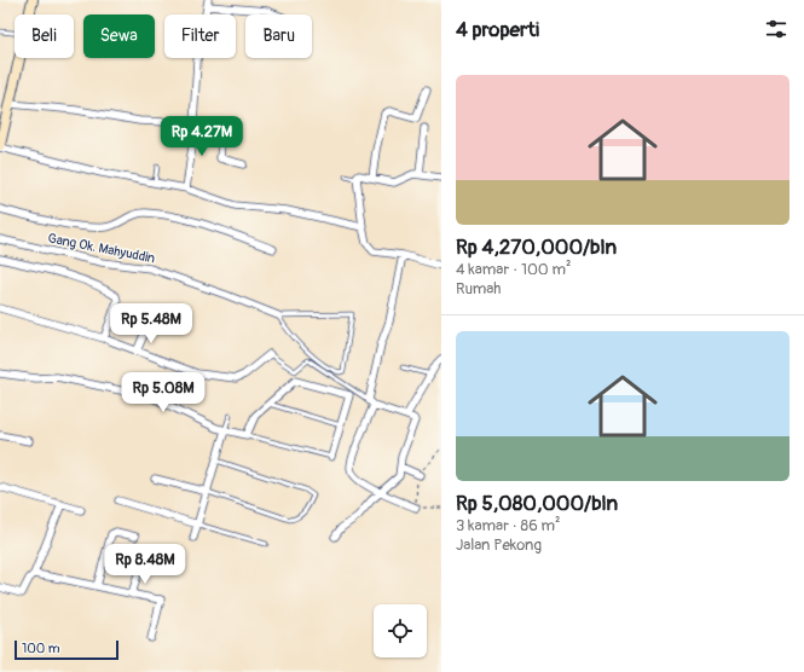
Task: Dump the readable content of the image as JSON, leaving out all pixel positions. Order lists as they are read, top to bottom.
{
  "streets": {
    "street": ["Gang Ok. Mahyuddin"]
  },
  "scale_bar": "100 m",
  "page": {
    "heading": "4 properti",
    "chip": [
      "Beli",
      "Sewa",
      "Filter",
      "Baru"
    ],
    "list": [
      {
        "name": "Rp 4,270,000/bln",
        "note": "4 kamar · 100 m² · Rumah"
      },
      {
        "name": "Rp 5,080,000/bln",
        "note": "3 kamar · 86 m² · Jalan Pekong"
      }
    ],
    "price": [
      "Rp 4.27M",
      "Rp 5.48M",
      "Rp 5.08M",
      "Rp 8.48M"
    ],
    "scale": "100 m"
  }
}
